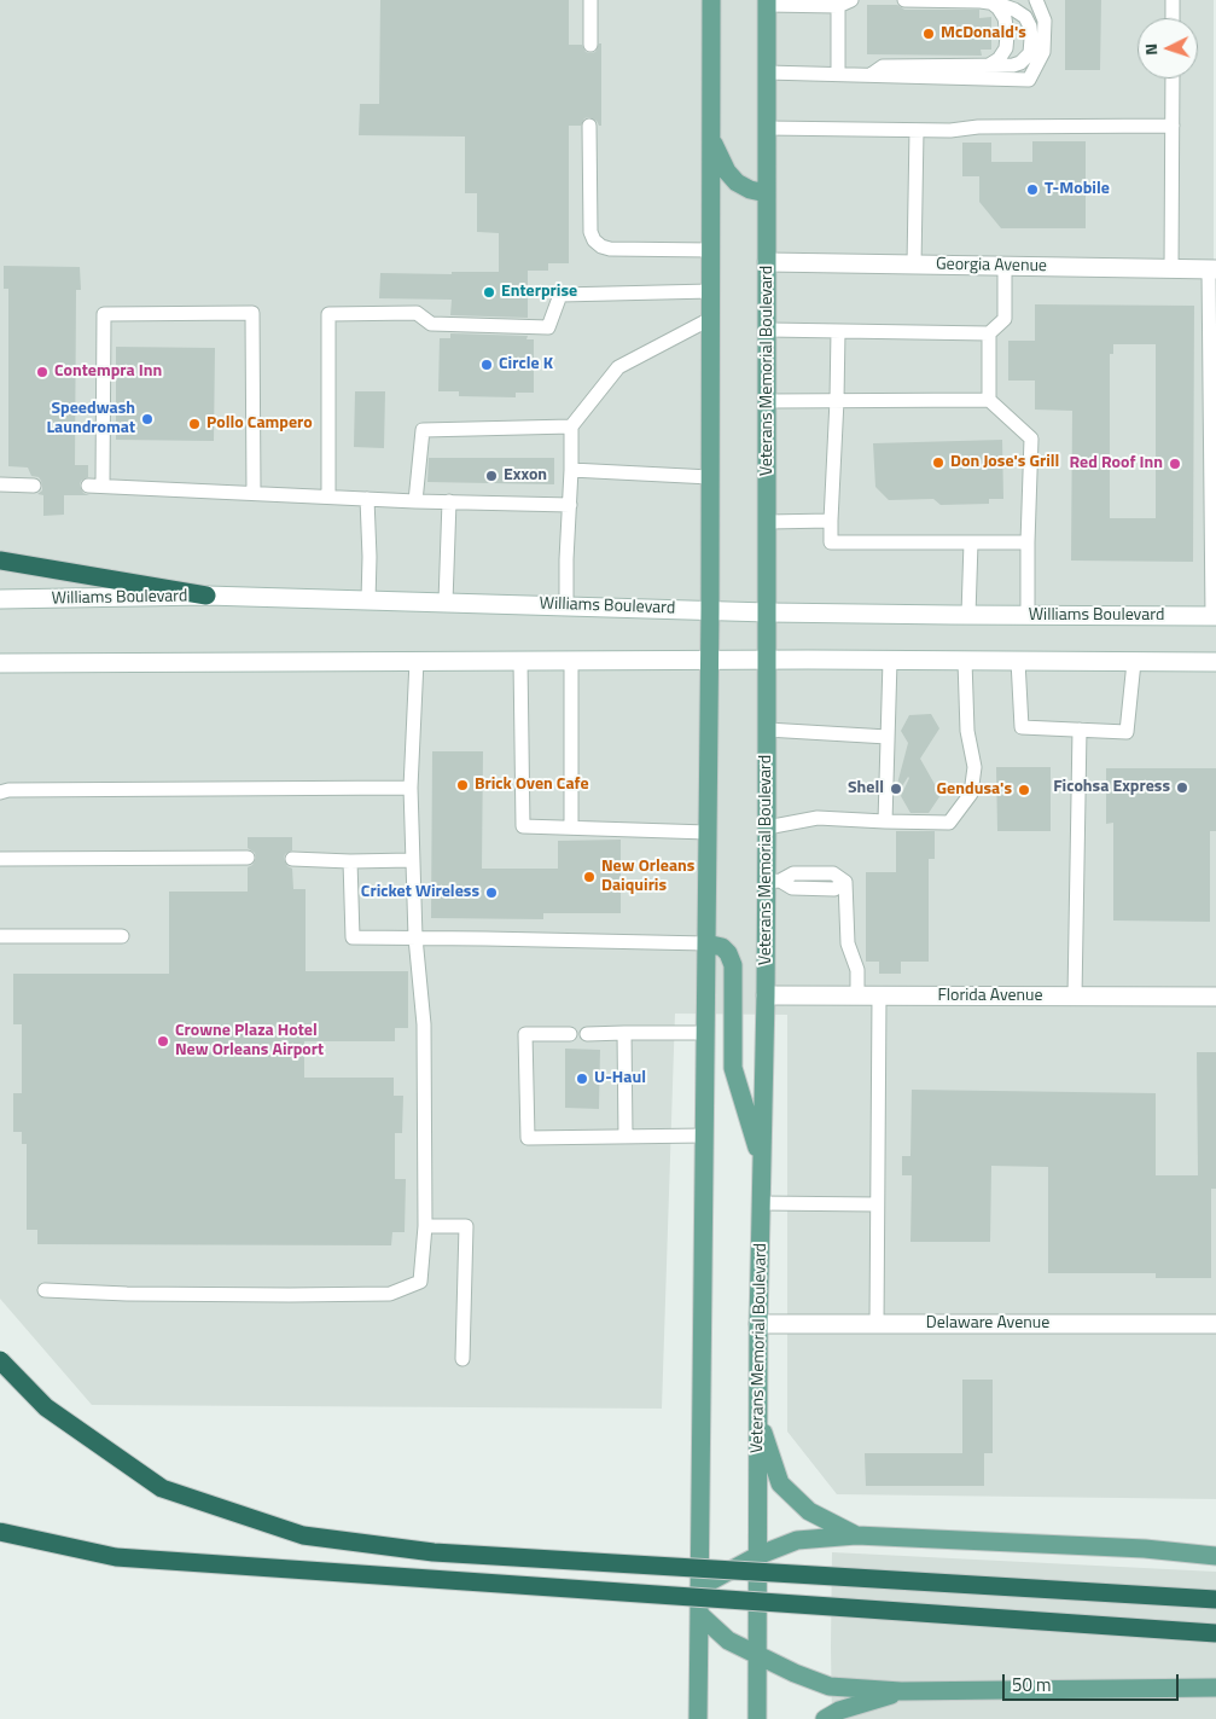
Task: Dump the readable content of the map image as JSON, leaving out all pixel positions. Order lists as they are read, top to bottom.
{
  "streets": {
    "main road": [
      "Georgia Avenue",
      "Veterans Memorial Boulevard",
      "Williams Boulevard",
      "Florida Avenue",
      "Delaware Avenue"
    ]
  },
  "crossings": [
    ["Georgia Avenue", "Veterans Memorial Boulevard"],
    ["Veterans Memorial Boulevard", "Williams Boulevard"],
    ["Veterans Memorial Boulevard", "Florida Avenue"],
    ["Veterans Memorial Boulevard", "Delaware Avenue"]
  ],
  "places": [
    "McDonald's",
    "T-Mobile",
    "Enterprise",
    "Circle K",
    "Contempra Inn",
    "Speedwash Laundromat",
    "Pollo Campero",
    "Don Jose's Grill",
    "Red Roof Inn",
    "Exxon",
    "Brick Oven Cafe",
    "Ficohsa Express",
    "Shell",
    "Gendusa's",
    "New Orleans Daiquiris",
    "Cricket Wireless",
    "Crowne Plaza Hotel New Orleans Airport",
    "U-Haul"
  ],
  "scale_bar": "50 m",
  "north": "left"
}
